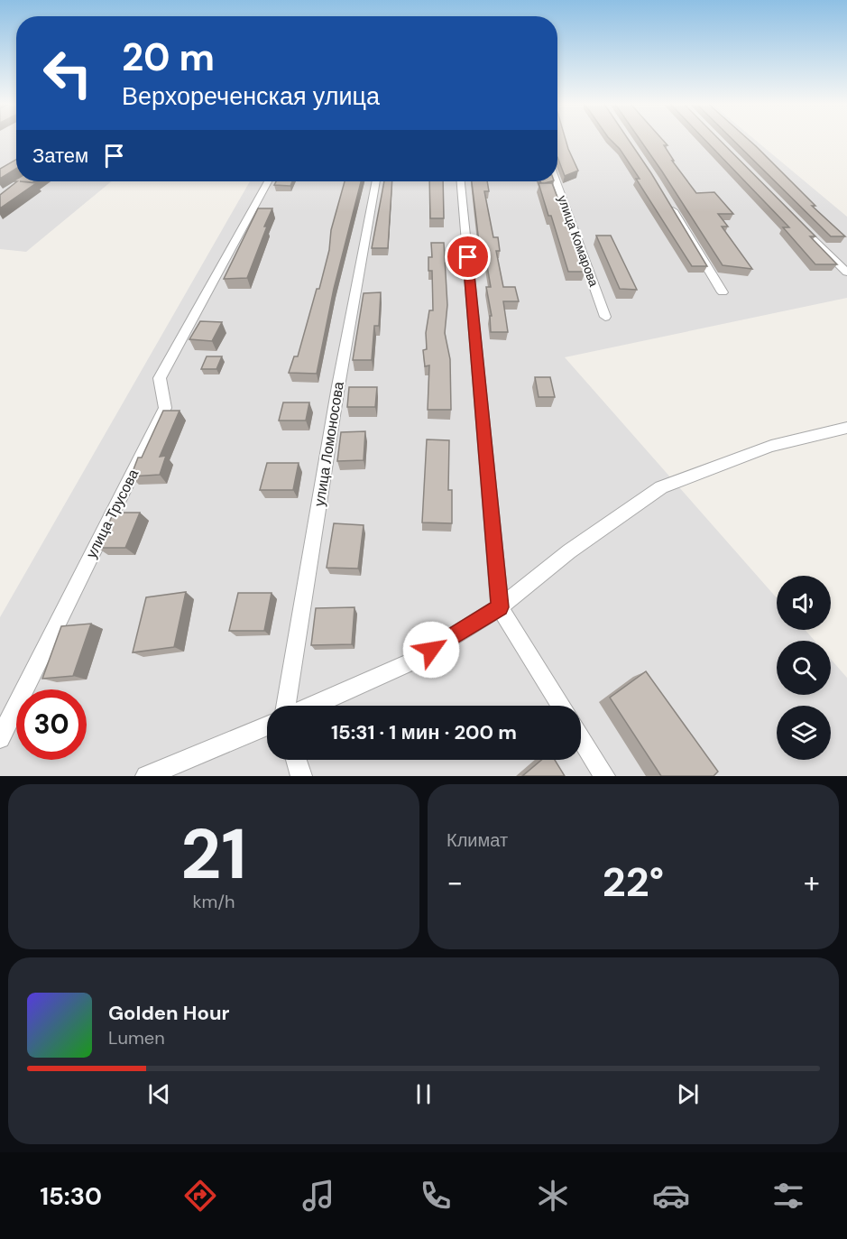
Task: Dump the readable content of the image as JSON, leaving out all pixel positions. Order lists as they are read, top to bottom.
{
  "streets": {
    "street": ["улица Комарова", "улица Ломоносова", "улица Трусова"]
  },
  "page": {
    "turn": ["20 m", "Верхореченская улица"],
    "then": "Затем",
    "limit": "30",
    "trip": "15:31 · 1 мин · 200 m",
    "tile": [
      ["21", "km/h"],
      "Климат"
    ],
    "heat": ["−", "22°", "+"],
    "song": ["Golden Hour", "Lumen"],
    "tabs": "15:30"
  }
}
